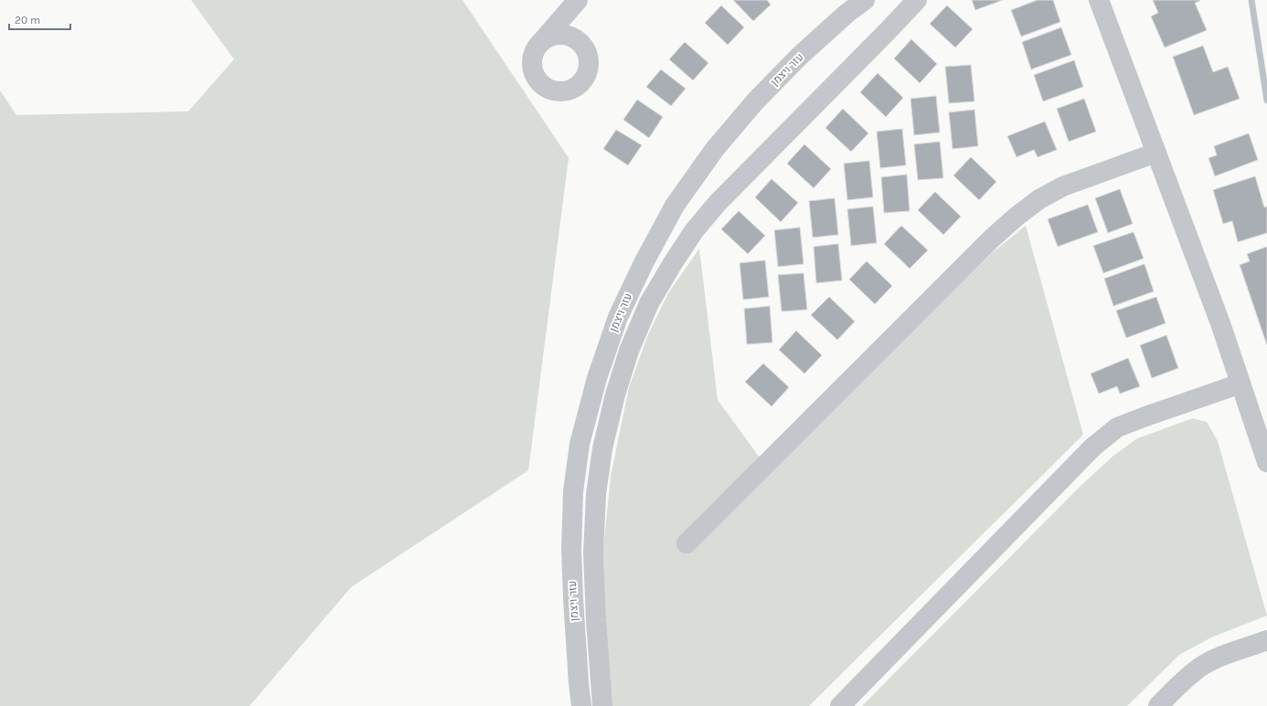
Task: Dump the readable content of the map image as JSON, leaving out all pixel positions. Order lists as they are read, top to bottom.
{
  "streets": {
    "street": ["עזר ויצמן"]
  },
  "scale_bar": "20 m"
}
